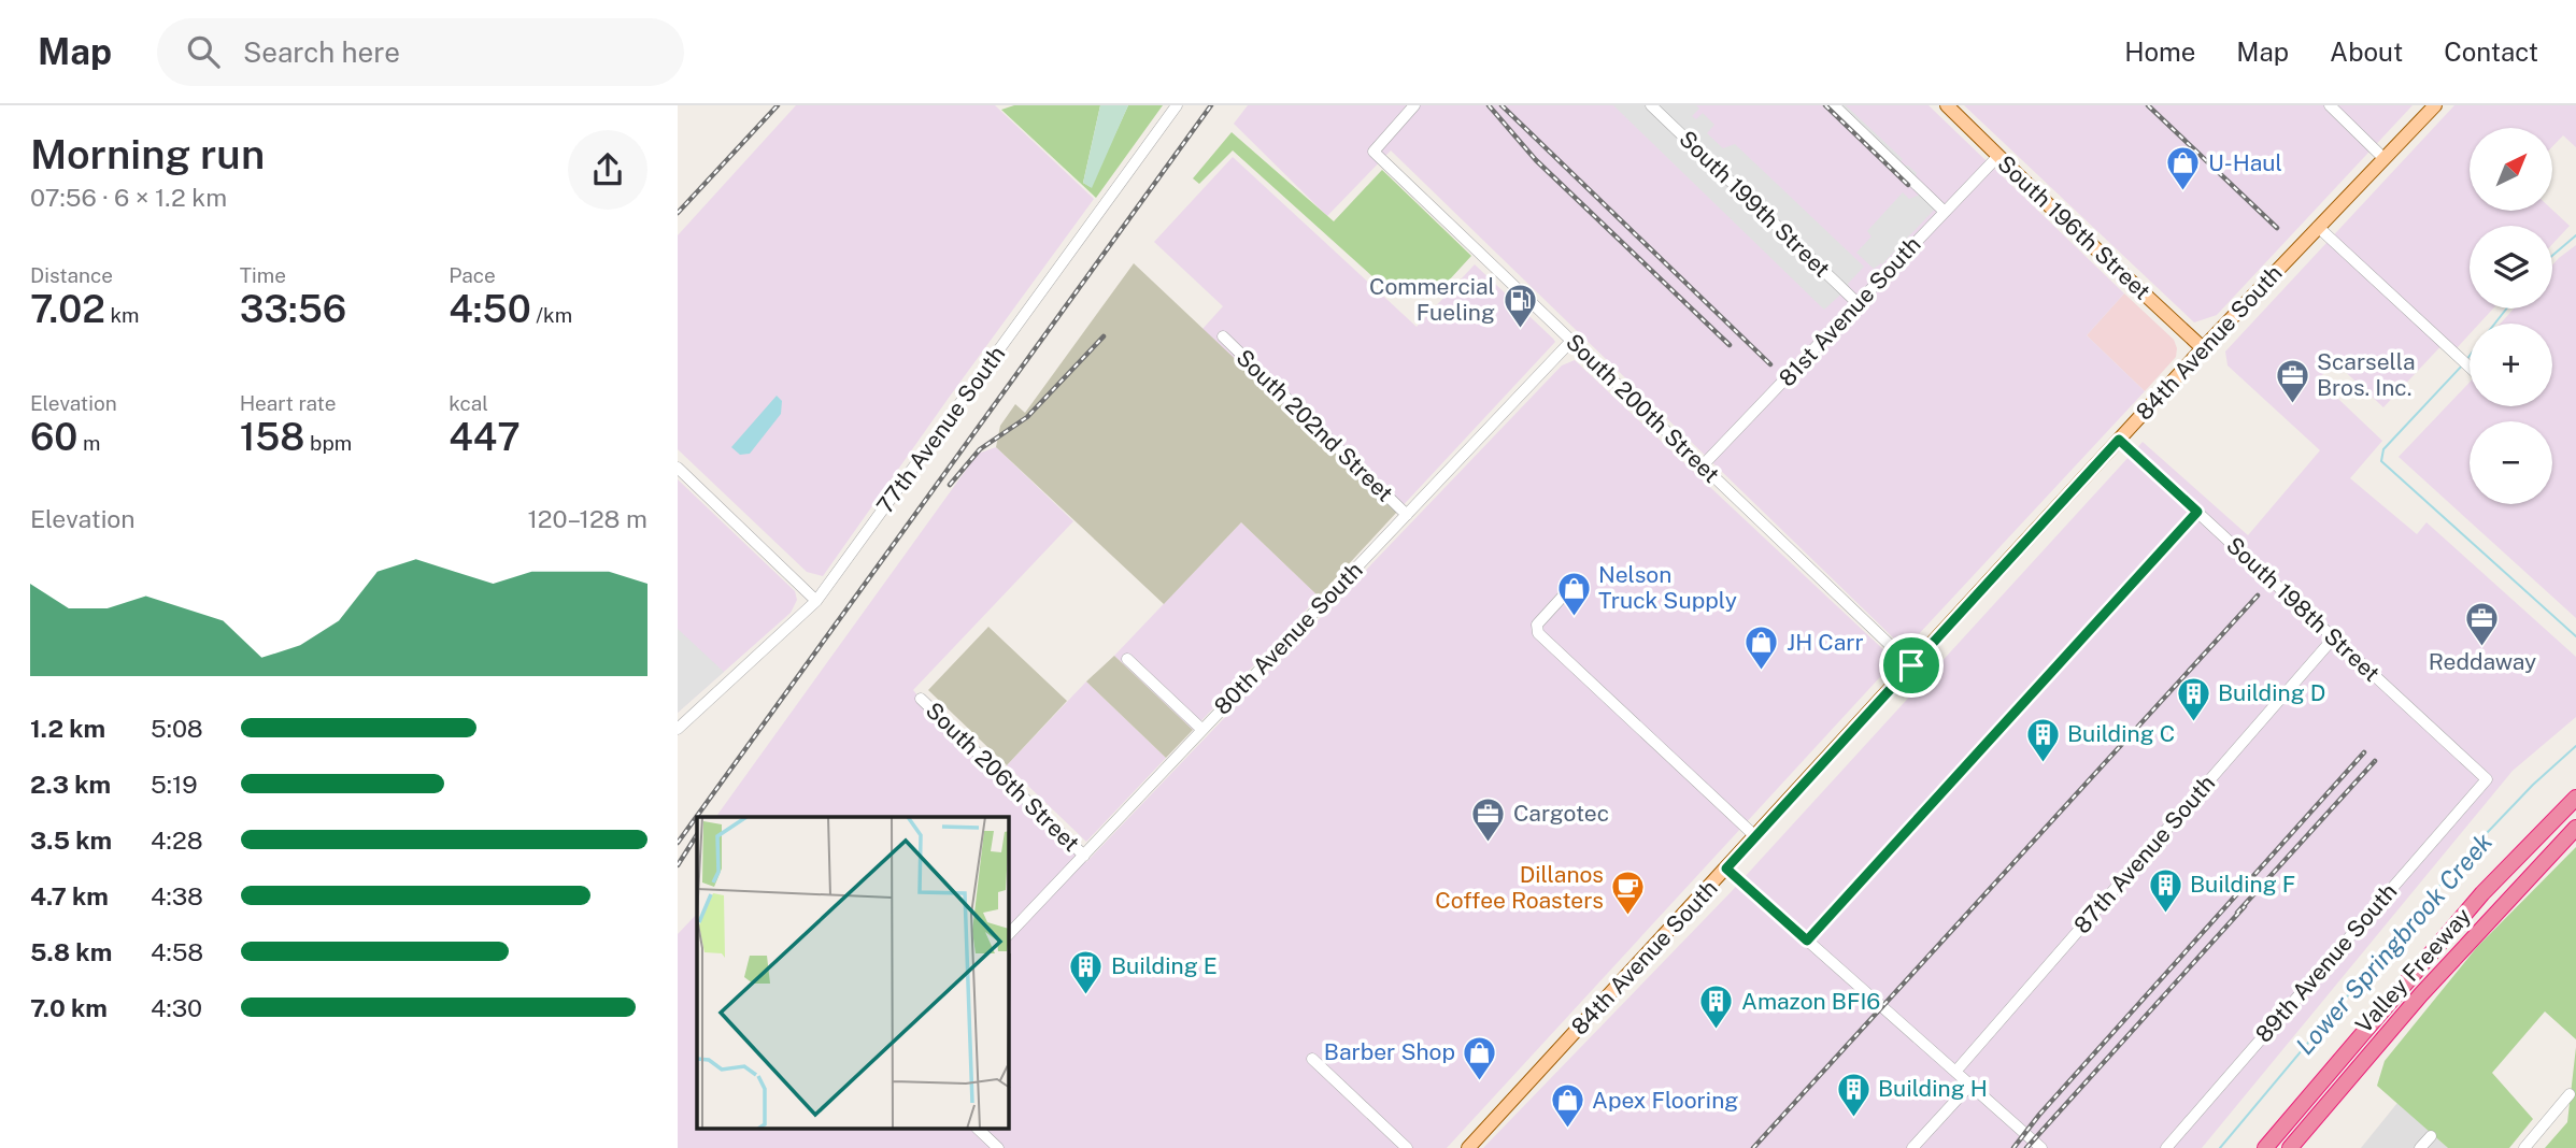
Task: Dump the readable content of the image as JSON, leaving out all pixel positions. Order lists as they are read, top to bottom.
{
  "streets": {
    "highway": ["Valley Freeway"],
    "main road": ["South 196th Street", "84th Avenue South"],
    "street": [
      "South 199th Street",
      "81st Avenue South",
      "South 200th Street",
      "South 202nd Street",
      "77th Avenue South",
      "South 198th Street",
      "80th Avenue South",
      "South 206th Street",
      "87th Avenue South",
      "89th Avenue South"
    ]
  },
  "crossings": [
    ["South 199th Street", "81st Avenue South"],
    ["South 196th Street", "81st Avenue South"],
    ["South 196th Street", "84th Avenue South"],
    ["81st Avenue South", "South 200th Street"],
    ["84th Avenue South", "South 200th Street"],
    ["84th Avenue South", "South 198th Street"],
    ["South 200th Street", "80th Avenue South"],
    ["South 202nd Street", "80th Avenue South"],
    ["South 198th Street", "87th Avenue South"],
    ["South 198th Street", "89th Avenue South"],
    ["80th Avenue South", "South 206th Street"]
  ],
  "water": ["Lower Springbrook Creek"],
  "places": {
    "shop": [
      "U-Haul",
      "Nelson Truck Supply",
      "JH Carr",
      "Barber Shop",
      "Apex Flooring"
    ],
    "fuel station": ["Commercial Fueling"],
    "office": ["Scarsella Bros. Inc.", "Reddaway", "Cargotec"],
    "building": [
      "Building D",
      "Building C",
      "Building F",
      "Building E",
      "Amazon BFI6",
      "Building H"
    ],
    "cafe": ["Dillanos Coffee Roasters"]
  },
  "north": "top right",
  "page": {
    "header": "Map",
    "search": "Search here",
    "nav": [
      "Home",
      "Map",
      "About",
      "Contact"
    ],
    "heading": ["Morning run", "07:56 · 6 × 1.2 km"],
    "map_buttons": ["+", "−"],
    "stats": [
      ["Distance", "7.02 km"],
      ["Time", "33:56"],
      ["Pace", "4:50 /km"],
      ["Elevation", "60 m"],
      ["Heart rate", "158 bpm"],
      ["kcal", "447"]
    ],
    "chart": ["Elevation", "120–128 m"],
    "list": [
      {
        "name": "1.2 km",
        "note": "5:08"
      },
      {
        "name": "2.3 km",
        "note": "5:19"
      },
      {
        "name": "3.5 km",
        "note": "4:28"
      },
      {
        "name": "4.7 km",
        "note": "4:38"
      },
      {
        "name": "5.8 km",
        "note": "4:58"
      },
      {
        "name": "7.0 km",
        "note": "4:30"
      }
    ]
  }
}
